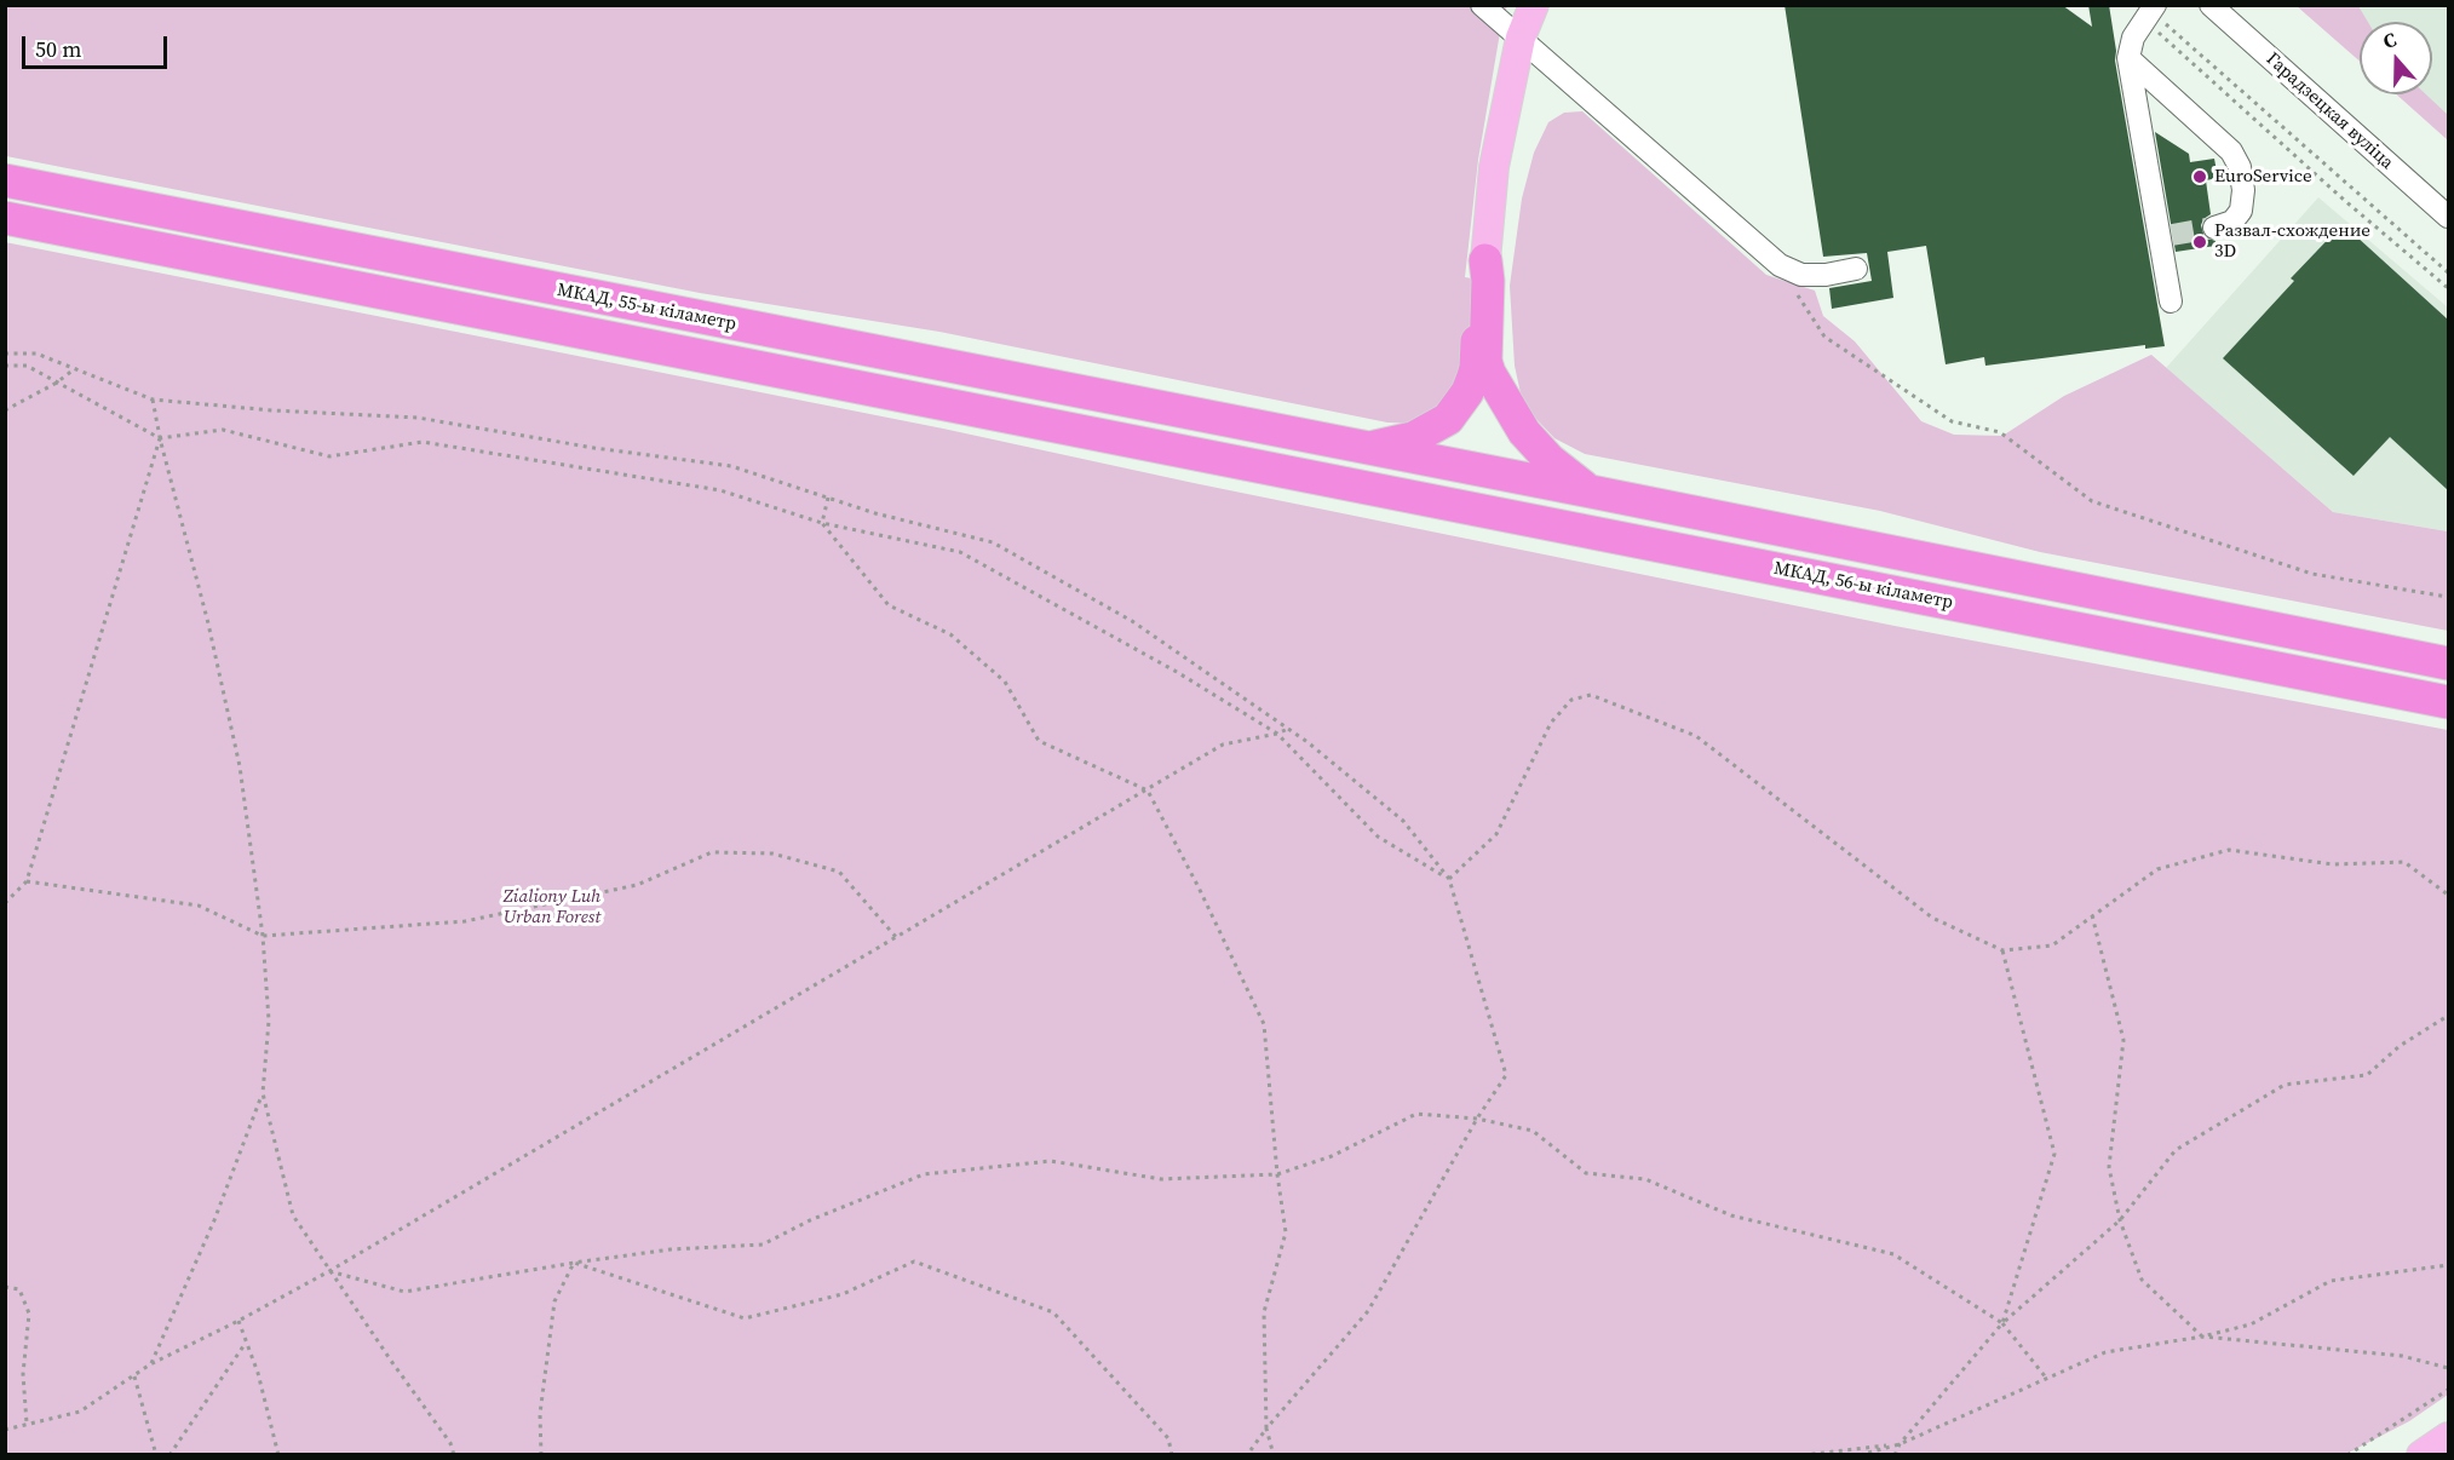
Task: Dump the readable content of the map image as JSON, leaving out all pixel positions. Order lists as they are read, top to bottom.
{
  "streets": {
    "highway": ["МКАД, 55-ы кіламетр", "МКАД, 56-ы кіламетр"],
    "street": ["Гарадзецкая вуліца"]
  },
  "crossings": [
    ["МКАД, 55-ы кіламетр", "МКАД, 56-ы кіламетр"]
  ],
  "parks": ["Zialiony Luh Urban Forest"],
  "places": ["EuroService", "Развал-схождение 3D"],
  "scale_bar": "50 m",
  "north": "top"
}
